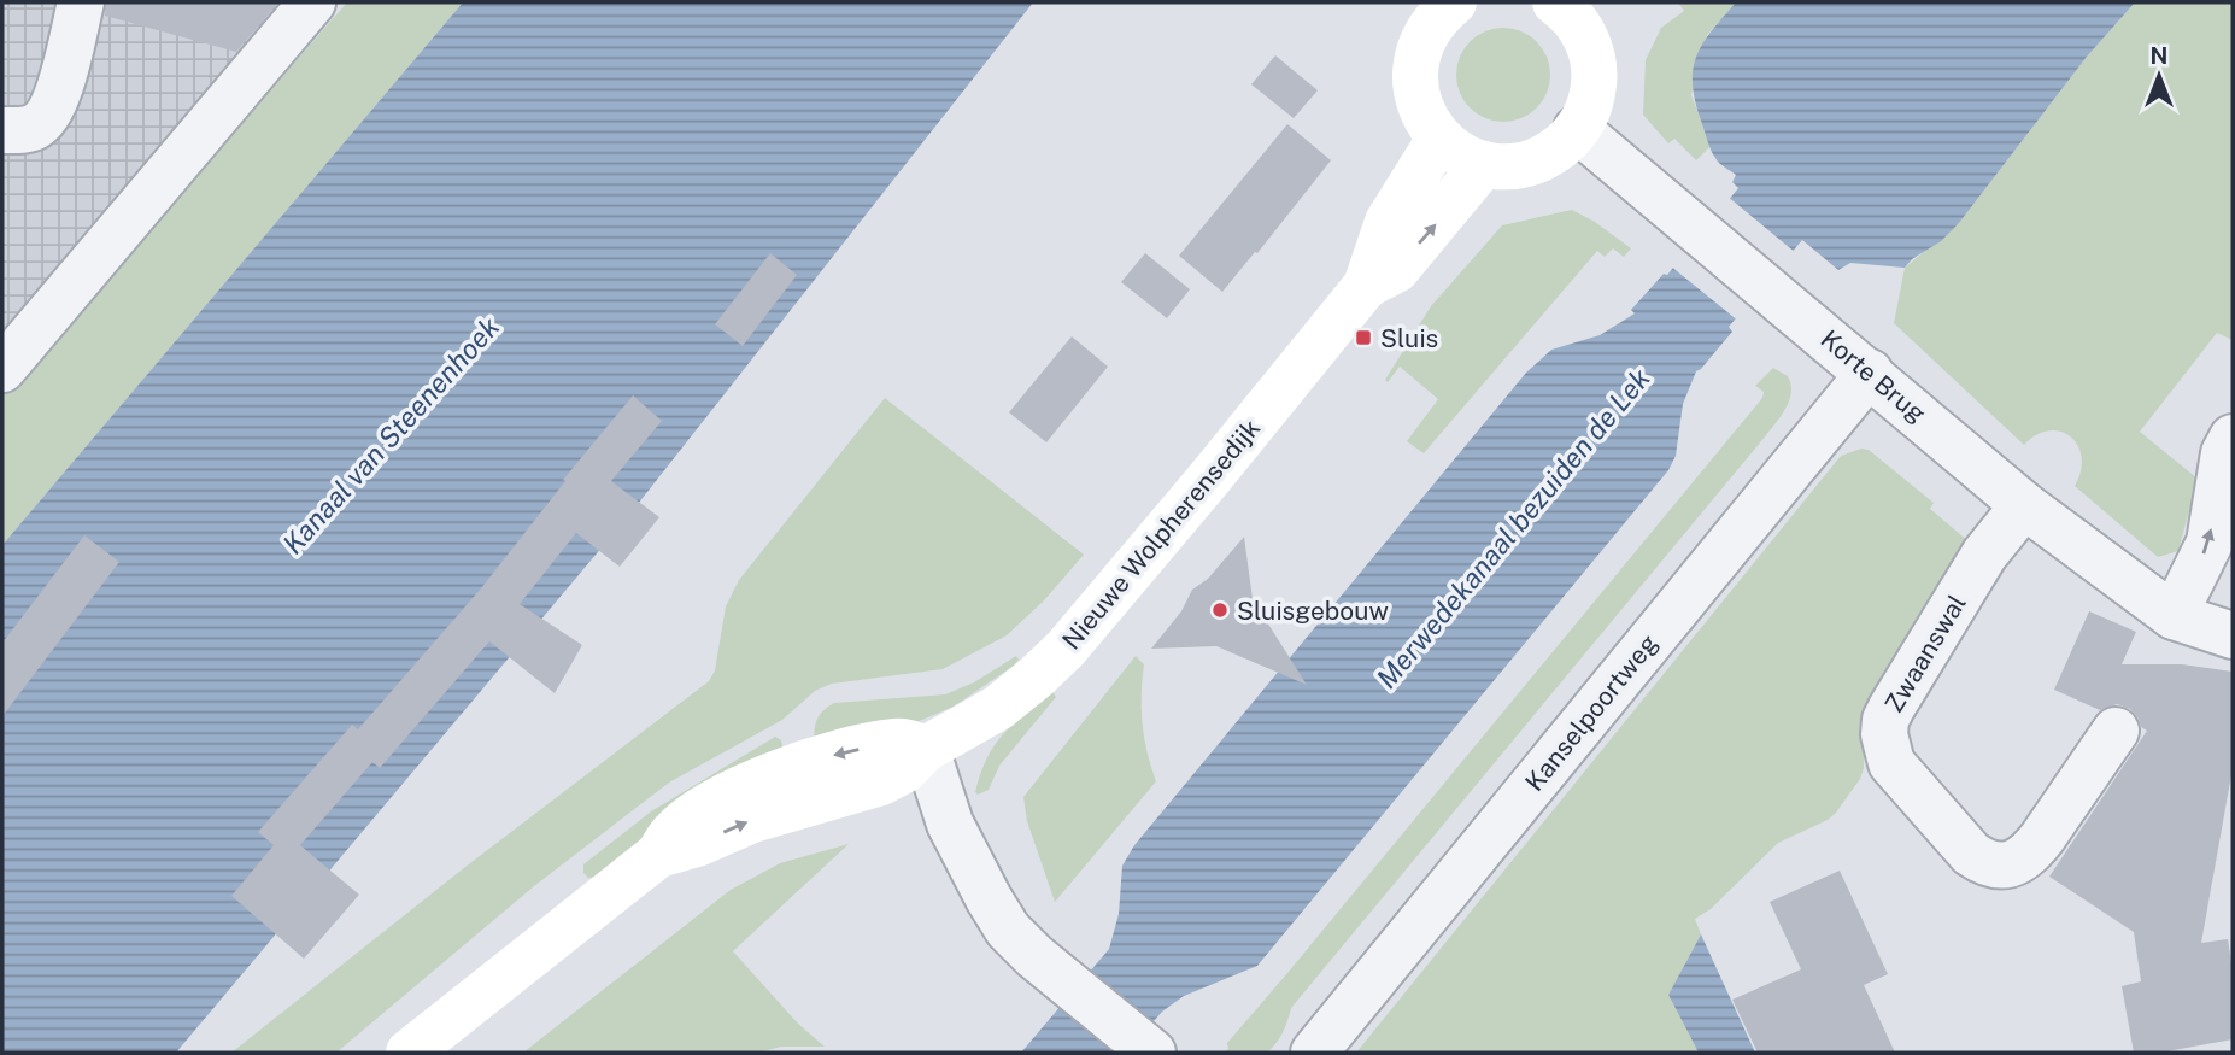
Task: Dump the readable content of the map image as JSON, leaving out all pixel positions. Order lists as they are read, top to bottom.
{
  "streets": {
    "street": [
      "Korte Brug",
      "Nieuwe Wolpherensedijk",
      "Zwaanswal",
      "Kanselpoortweg"
    ]
  },
  "crossings": [
    ["Korte Brug", "Zwaanswal"],
    ["Korte Brug", "Kanselpoortweg"]
  ],
  "water": ["Kanaal van Steenenhoek", "Merwedekanaal bezuiden de Lek"],
  "places": {
    "transit": ["Sluis"],
    "other": ["Sluisgebouw"]
  },
  "north": "top"
}
